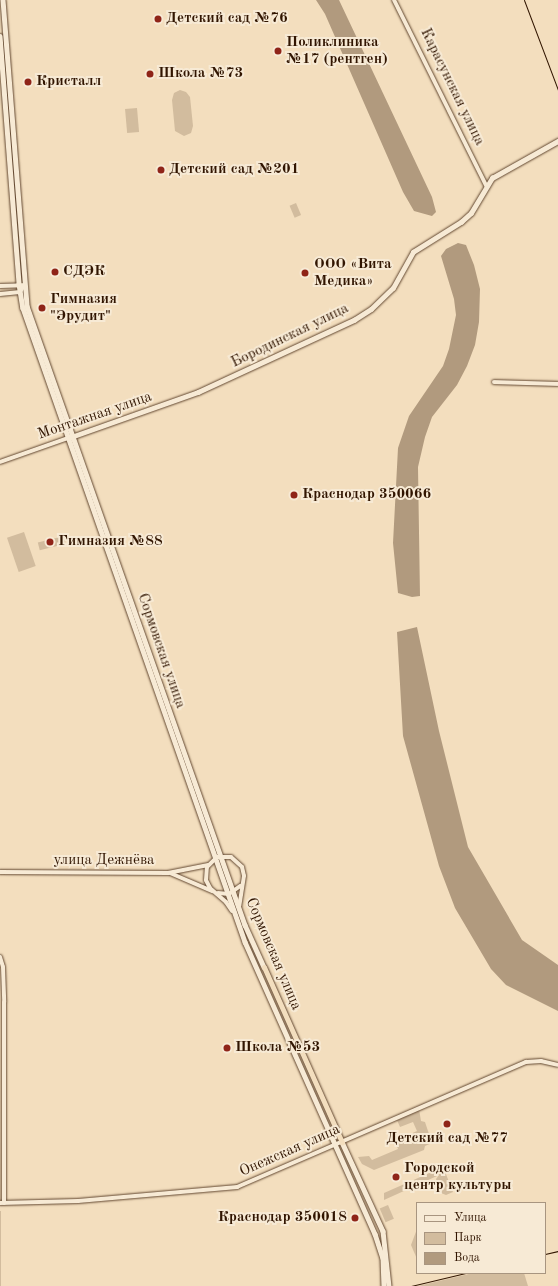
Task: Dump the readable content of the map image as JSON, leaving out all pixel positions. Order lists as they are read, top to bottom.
{
  "streets": {
    "highway": ["Сормовская улица"],
    "main road": ["Бородинская улица", "Монтажная улица"],
    "street": ["Карасунская улица", "улица Дежнёва", "Онежская улица"]
  },
  "crossings": [
    ["Карасунская улица", "Бородинская улица"],
    ["Бородинская улица", "Монтажная улица"],
    ["Монтажная улица", "Сормовская улица"],
    ["Сормовская улица", "Онежская улица"]
  ],
  "places": [
    "Детский сад №76",
    "Поликлиника №17 (рентген)",
    "Школа №73",
    "Кристалл",
    "Детский сад №201",
    "СДЭК",
    "ООО «Вита Медика»",
    "Гимназия \"Эрудит\"",
    "Краснодар 350066",
    "Гимназия №88",
    "Школа №53",
    "Детский сад №77",
    "Городской центр культуры",
    "Краснодар 350018"
  ],
  "legend": ["Улица", "Парк", "Вода"]
}
